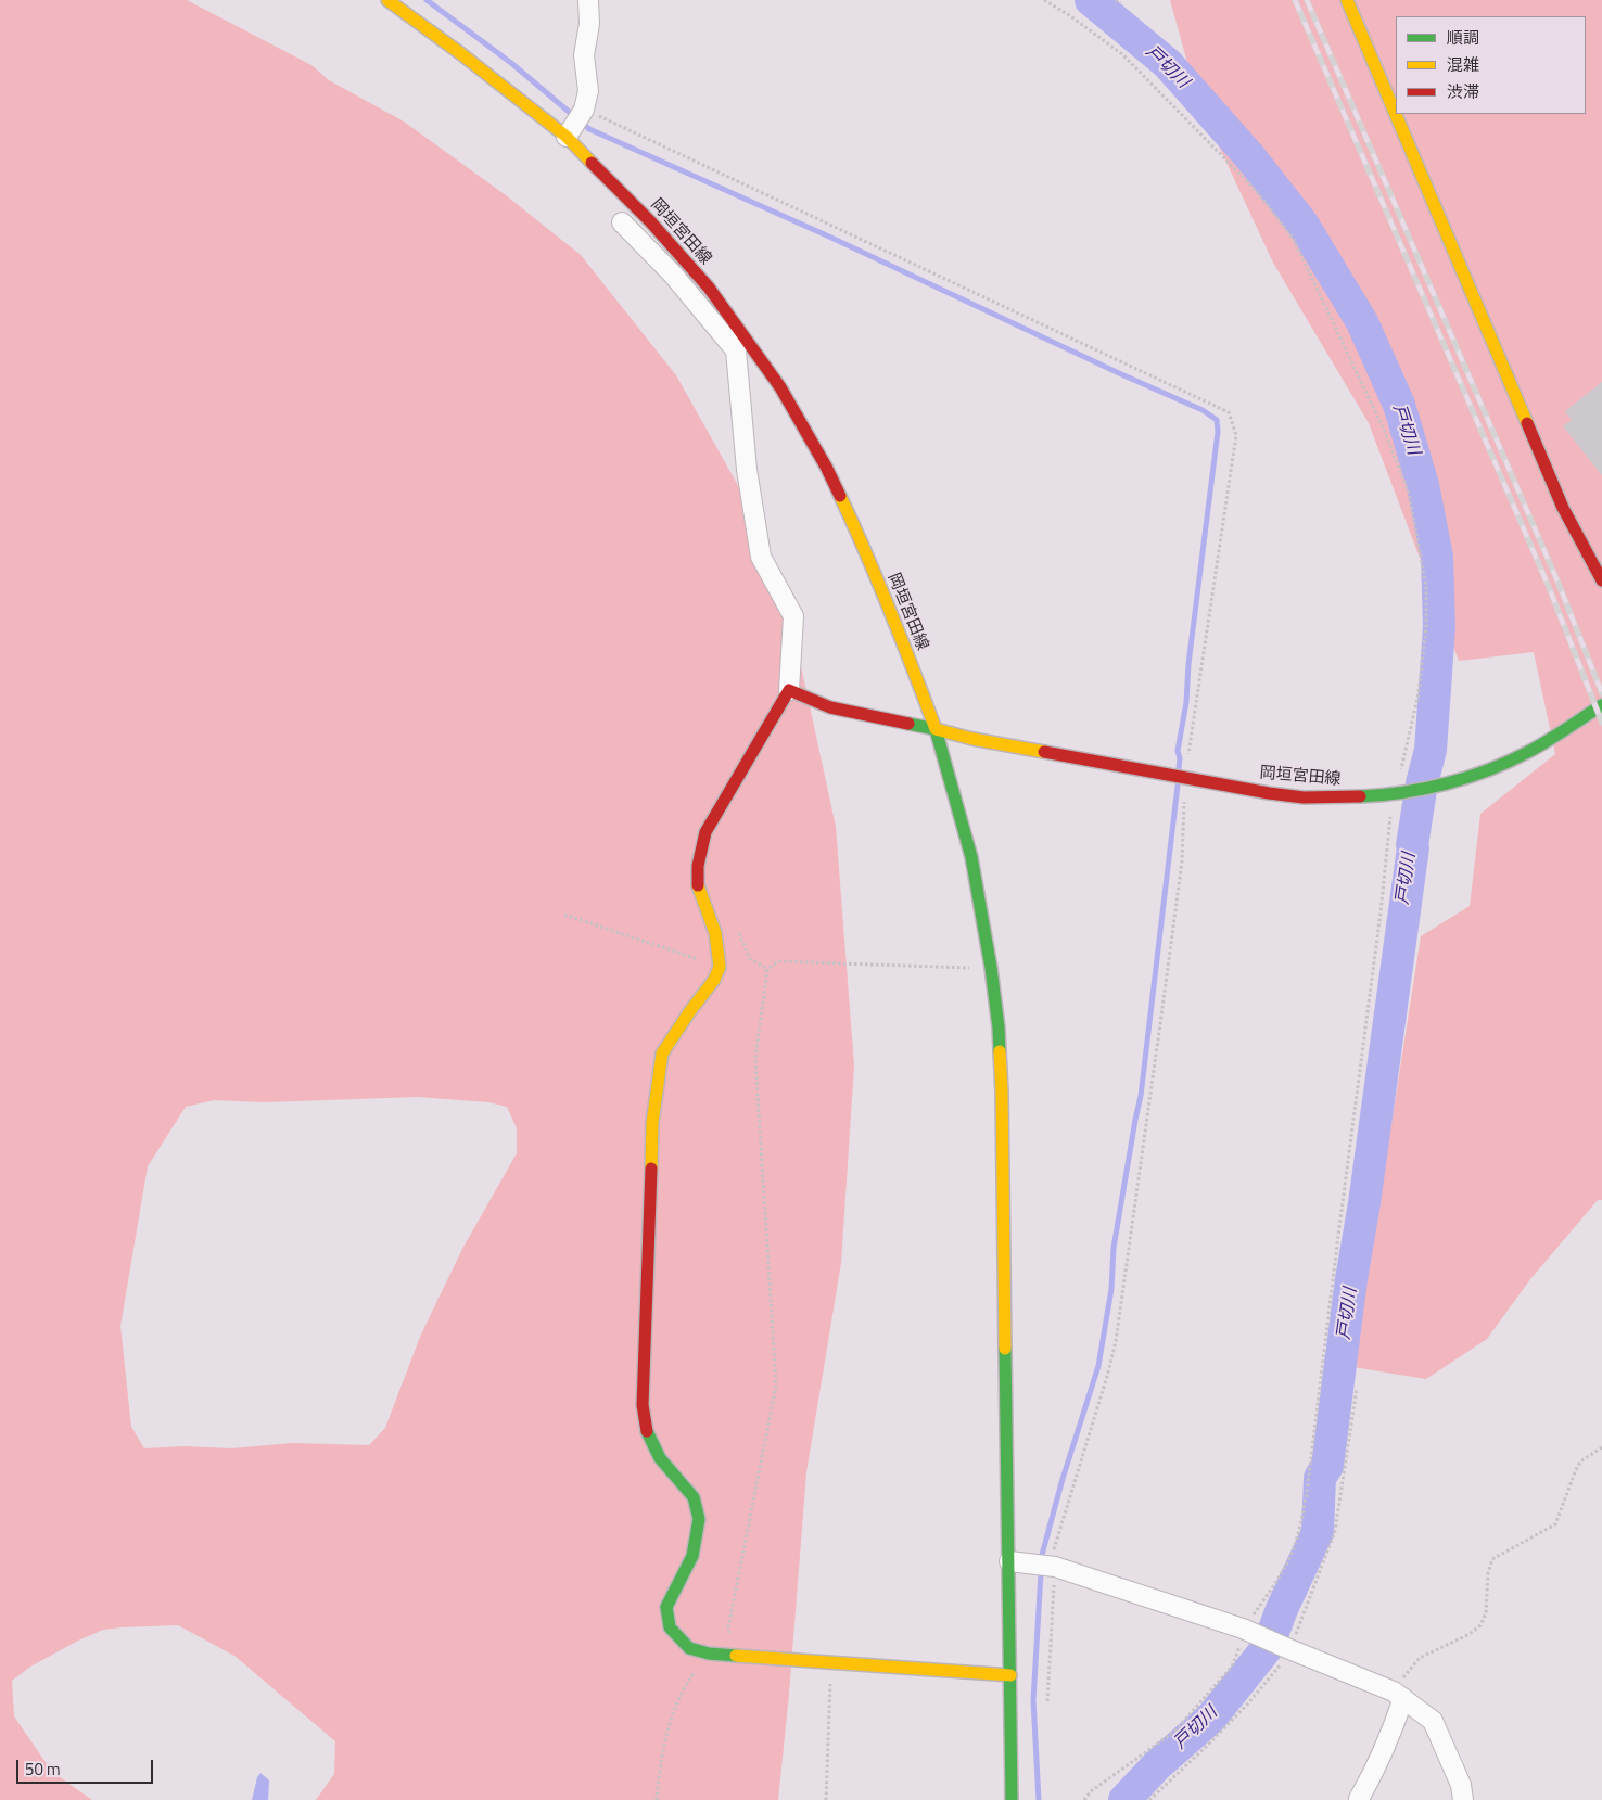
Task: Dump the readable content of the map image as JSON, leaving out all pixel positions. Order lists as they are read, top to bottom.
{
  "streets": {
    "street": ["岡垣宮田線"]
  },
  "water": ["戸切川"],
  "legend": ["順調", "混雑", "渋滞"],
  "scale_bar": "50 m"
}
